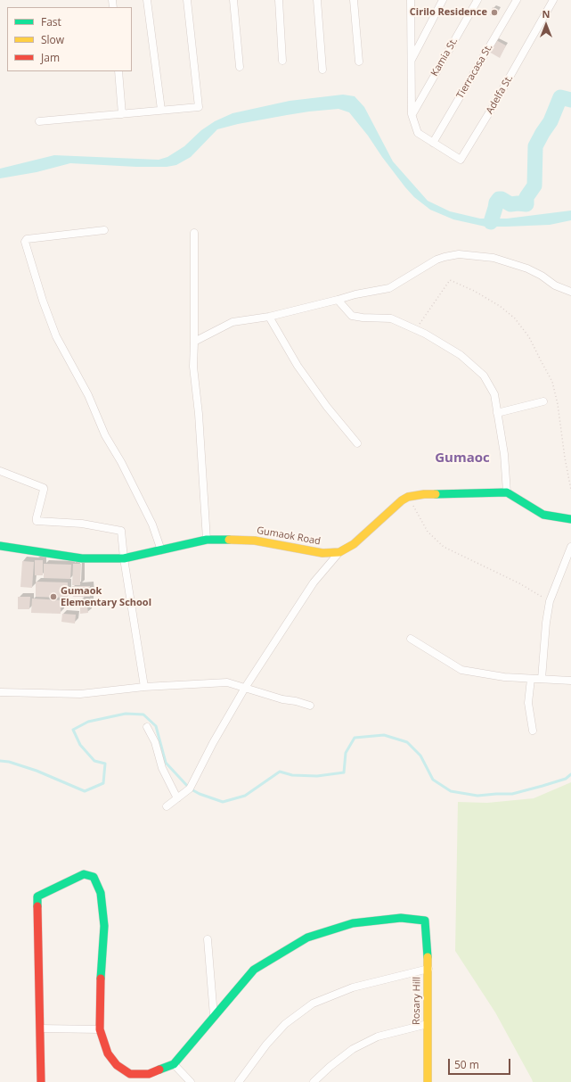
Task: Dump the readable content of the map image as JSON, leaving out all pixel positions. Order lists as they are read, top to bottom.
{
  "streets": {
    "street": [
      "Kamia St.",
      "Tierracasa St.",
      "Adelfa St.",
      "Gumaok Road",
      "Rosary Hill"
    ]
  },
  "crossings": [
    ["Tierracasa St.", "Adelfa St."]
  ],
  "districts": ["Gumaoc"],
  "places": ["Cirilo Residence", "Gumaok Elementary School"],
  "legend": ["Fast", "Slow", "Jam"],
  "scale_bar": "50 m",
  "north": "top"
}
